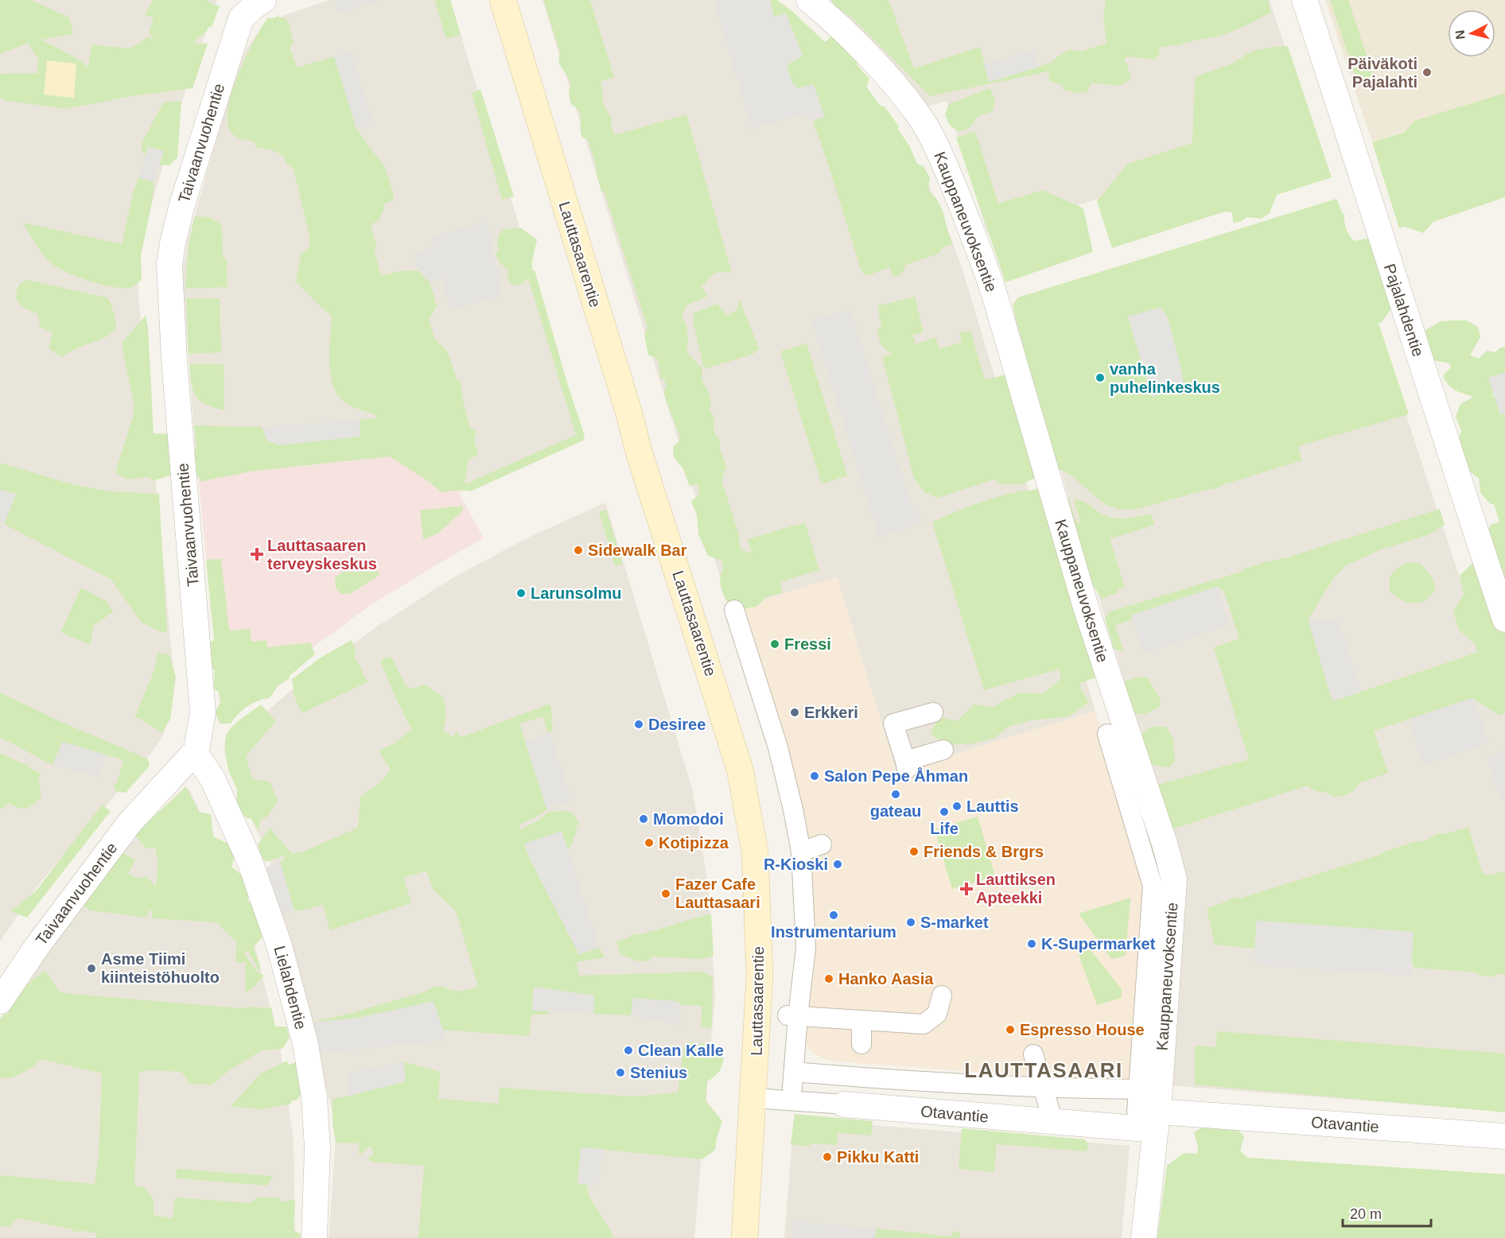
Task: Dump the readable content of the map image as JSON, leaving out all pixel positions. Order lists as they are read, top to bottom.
{
  "streets": {
    "main road": ["Lauttasaarentie"],
    "street": [
      "Taivaanvuohentie",
      "Kauppaneuvoksentie",
      "Pajalahdentie",
      "Lielahdentie",
      "Otavantie"
    ]
  },
  "crossings": [
    ["Taivaanvuohentie", "Lielahdentie"],
    ["Kauppaneuvoksentie", "Otavantie"],
    ["Lauttasaarentie", "Otavantie"]
  ],
  "districts": ["LAUTTASAARI"],
  "places": {
    "other": [
      "Päiväkoti Pajalahti",
      "vanha puhelinkeskus",
      "Sidewalk Bar",
      "Larunsolmu",
      "Fressi",
      "Erkkeri",
      "Desiree",
      "Salon Pepe Åhman",
      "gateau",
      "Lauttis",
      "Life",
      "Momodoi",
      "Kotipizza",
      "Friends & Brgrs",
      "R-Kioski",
      "Fazer Cafe Lauttasaari",
      "Instrumentarium",
      "S-market",
      "K-Supermarket",
      "Asme Tiimi kiinteistöhuolto",
      "Hanko Aasia",
      "Espresso House",
      "Clean Kalle",
      "Stenius",
      "Pikku Katti"
    ],
    "health": ["Lauttasaaren terveyskeskus", "Lauttiksen Apteekki"]
  },
  "scale_bar": "20 m",
  "north": "left"
}
